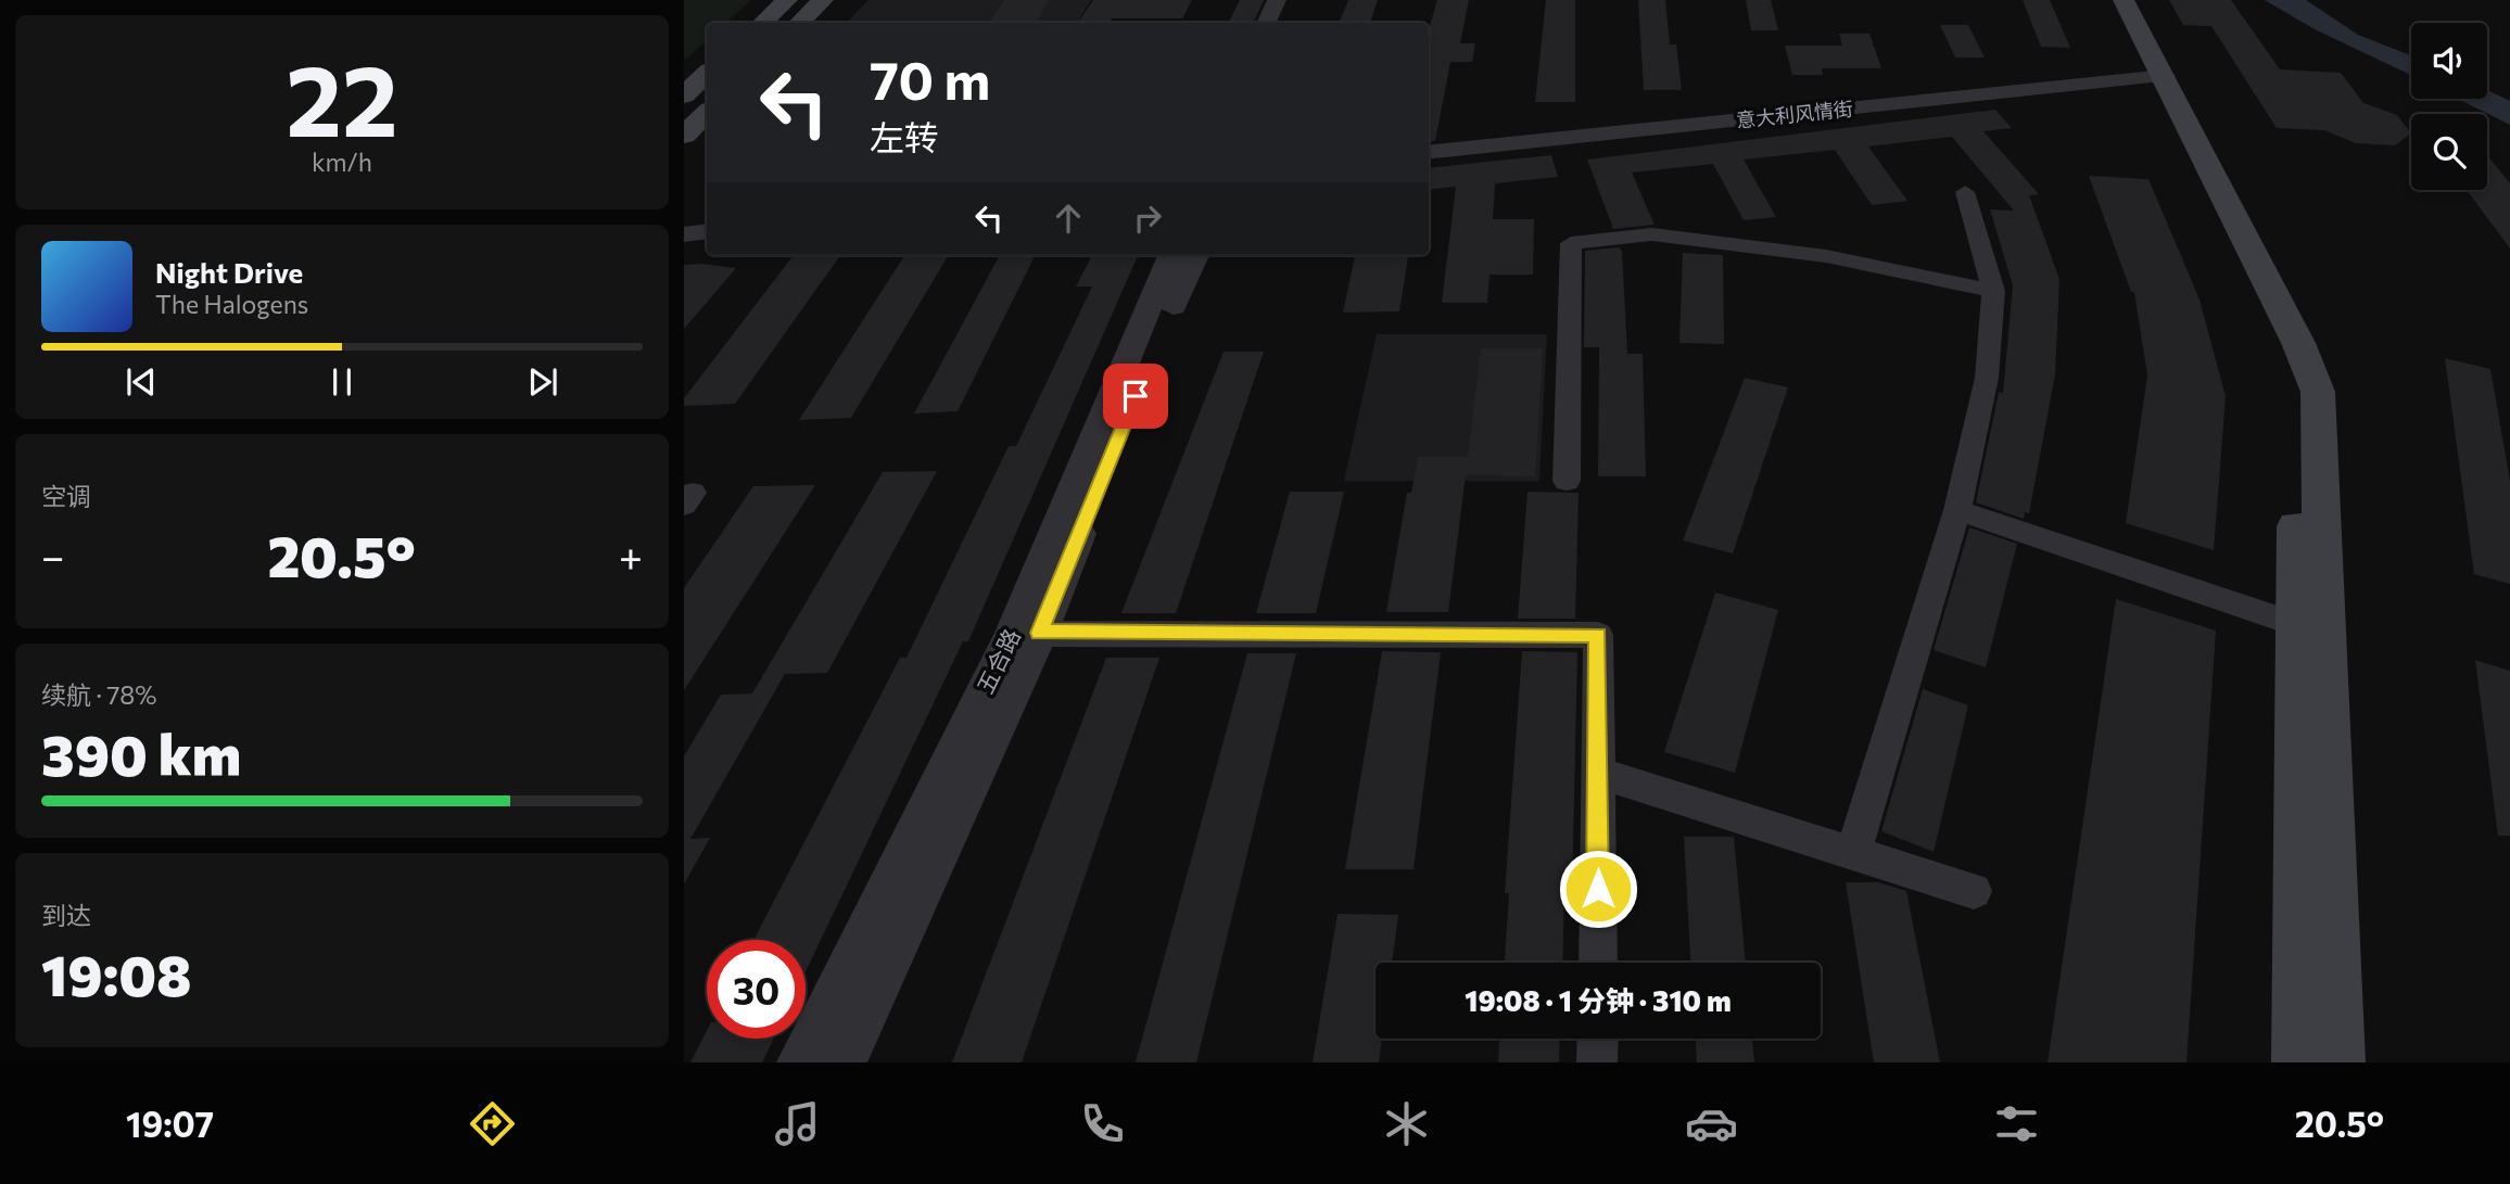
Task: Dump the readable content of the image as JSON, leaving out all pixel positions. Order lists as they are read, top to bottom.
{
  "streets": {
    "street": ["意大利风情街", "五合路"]
  },
  "page": {
    "tile": [
      ["22", "km/h"],
      "空调",
      ["续航 · 78%", "390 km"],
      ["到达", "19:08"]
    ],
    "turn": ["70 m", "左转"],
    "song": ["Night Drive", "The Halogens"],
    "heat": ["−", "20.5°", "+"],
    "limit": "30",
    "trip": "19:08 · 1 分钟 · 310 m",
    "tabs": ["19:07", "20.5°"]
  }
}
